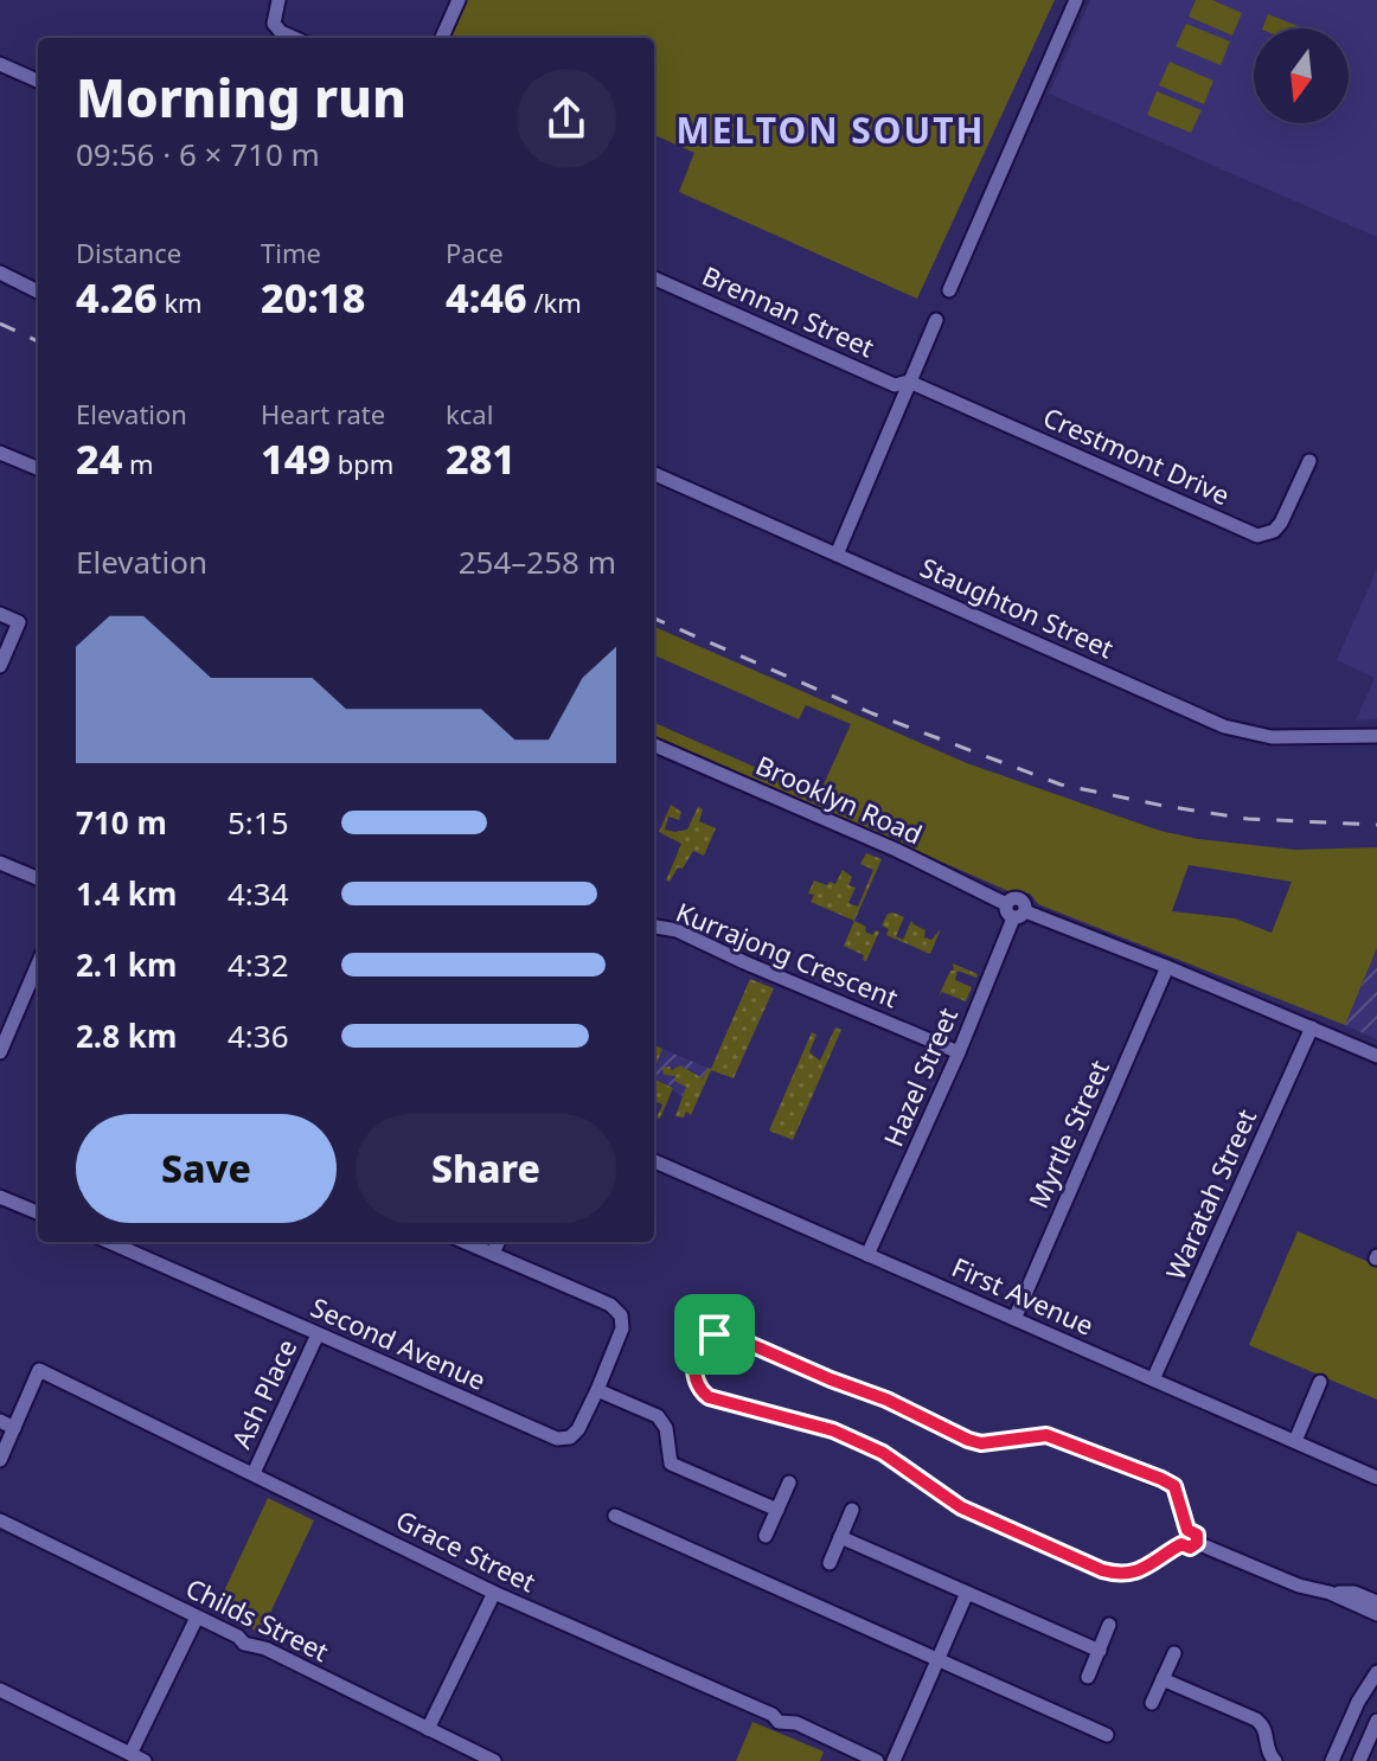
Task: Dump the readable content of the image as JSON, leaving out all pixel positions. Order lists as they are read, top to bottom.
{
  "streets": {
    "street": [
      "Brennan Street",
      "Crestmont Drive",
      "Staughton Street",
      "Brooklyn Road",
      "Kurrajong Crescent",
      "Hazel Street",
      "Myrtle Street",
      "Waratah Street",
      "First Avenue",
      "Second Avenue",
      "Ash Place",
      "Grace Street",
      "Childs Street"
    ]
  },
  "crossings": [
    ["Brennan Street", "Crestmont Drive"],
    ["Brooklyn Road", "Hazel Street"],
    ["Brooklyn Road", "Myrtle Street"],
    ["Brooklyn Road", "Waratah Street"],
    ["Kurrajong Crescent", "Hazel Street"],
    ["Hazel Street", "First Avenue"],
    ["Myrtle Street", "First Avenue"],
    ["Waratah Street", "First Avenue"],
    ["Second Avenue", "Ash Place"],
    ["Ash Place", "Grace Street"]
  ],
  "districts": ["MELTON SOUTH"],
  "north": "bottom",
  "page": {
    "heading": ["Morning run", "09:56 · 6 × 710 m"],
    "stats": [
      ["Distance", "4.26 km"],
      ["Time", "20:18"],
      ["Pace", "4:46 /km"],
      ["Elevation", "24 m"],
      ["Heart rate", "149 bpm"],
      ["kcal", "281"]
    ],
    "chart": ["Elevation", "254–258 m"],
    "list": [
      {
        "name": "710 m",
        "note": "5:15"
      },
      {
        "name": "1.4 km",
        "note": "4:34"
      },
      {
        "name": "2.1 km",
        "note": "4:32"
      },
      {
        "name": "2.8 km",
        "note": "4:36"
      }
    ],
    "buttons": ["Save", "Share"]
  }
}
